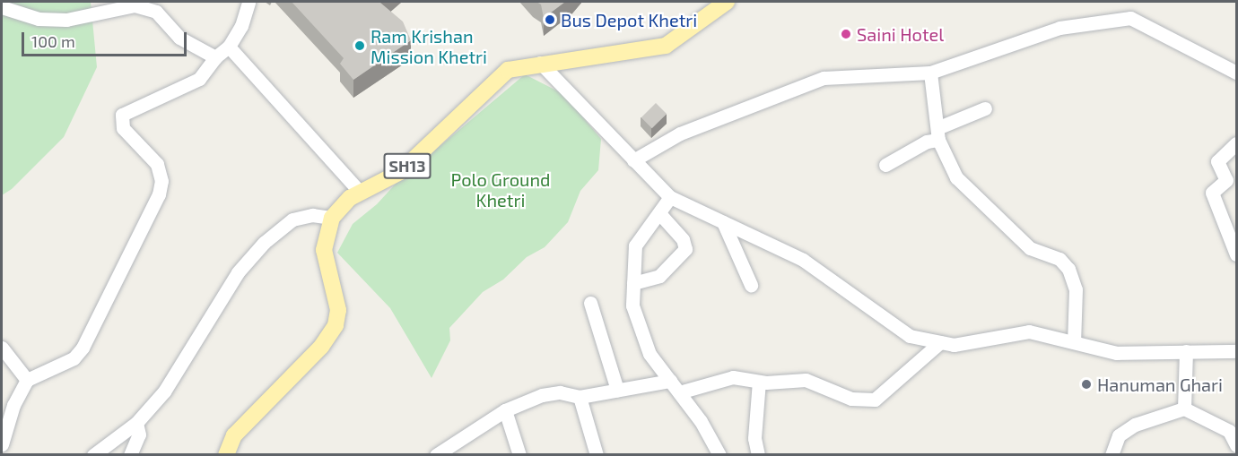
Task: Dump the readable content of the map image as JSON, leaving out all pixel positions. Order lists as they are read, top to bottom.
{
  "streets": {
    "main road": ["SH13"]
  },
  "parks": ["Polo Ground Khetri"],
  "places": [
    "Bus Depot Khetri",
    "Saini Hotel",
    "Ram Krishan Mission Khetri",
    "Hanuman Ghari"
  ],
  "scale_bar": "100 m"
}
